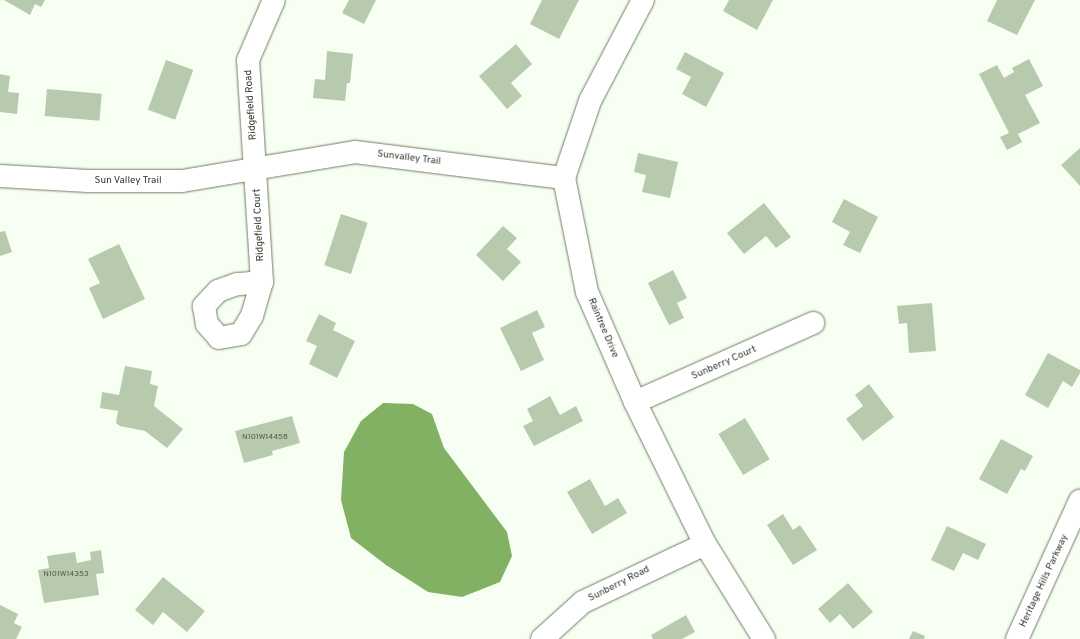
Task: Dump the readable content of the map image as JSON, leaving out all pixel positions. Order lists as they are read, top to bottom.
{
  "streets": {
    "street": [
      "Ridgefield Road",
      "Sunvalley Trail",
      "Sun Valley Trail",
      "Ridgefield Court",
      "Raintree Drive",
      "Sunberry Court",
      "Heritage Hills Parkway",
      "Sunberry Road"
    ]
  },
  "crossings": [
    ["Ridgefield Road", "Sunvalley Trail"],
    ["Ridgefield Road", "Sun Valley Trail"],
    ["Ridgefield Road", "Ridgefield Court"],
    ["Sunvalley Trail", "Sun Valley Trail"],
    ["Sunvalley Trail", "Ridgefield Court"],
    ["Sunvalley Trail", "Raintree Drive"],
    ["Sun Valley Trail", "Ridgefield Court"],
    ["Raintree Drive", "Sunberry Court"],
    ["Raintree Drive", "Sunberry Road"]
  ],
  "house_numbers": ["N101W14458", "N101W14353"]
}
